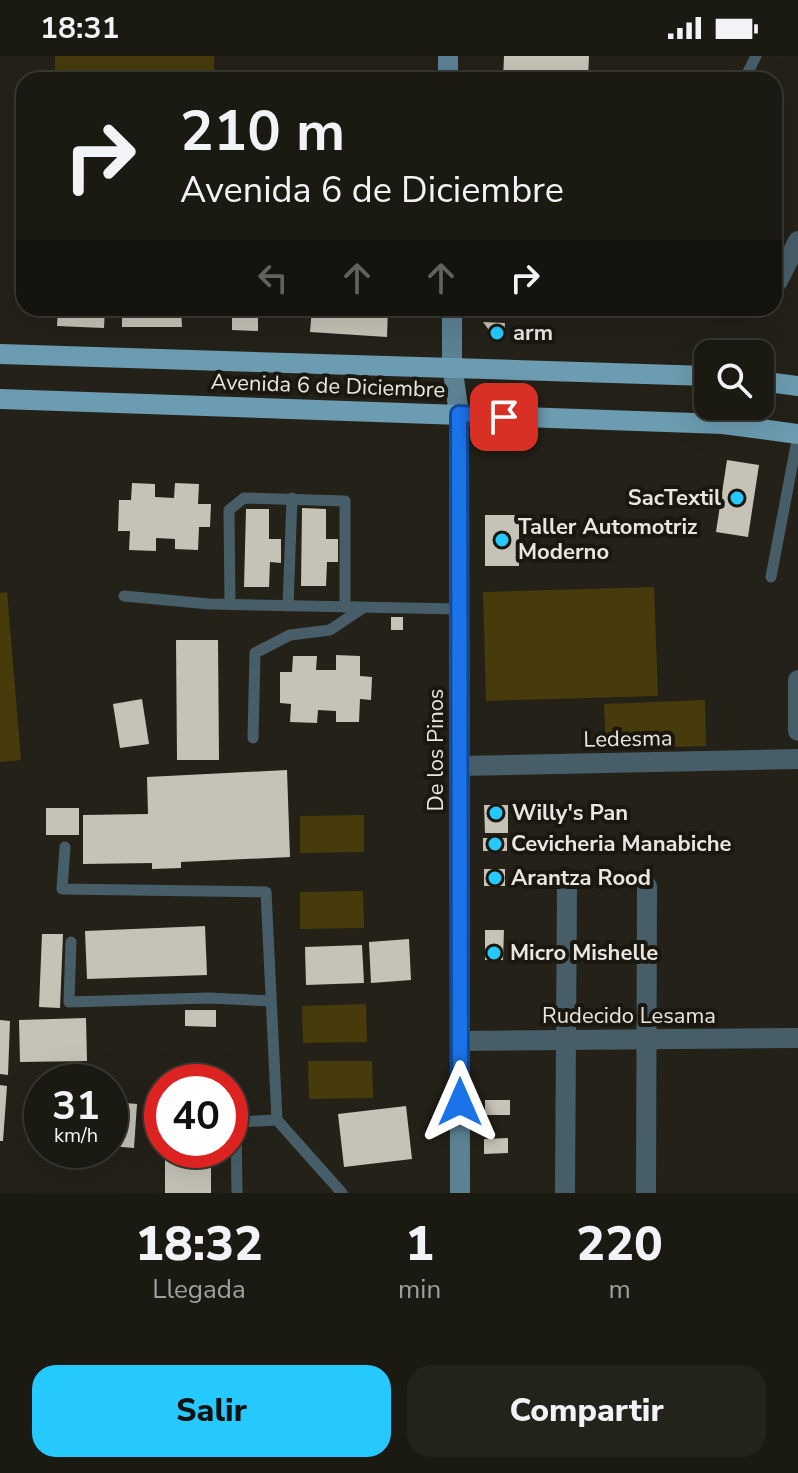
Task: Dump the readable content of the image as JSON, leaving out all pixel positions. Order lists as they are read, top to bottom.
{
  "streets": {
    "main road": ["Avenida 6 de Diciembre"],
    "street": ["Ledesma", "De los Pinos", "Rudecido Lesama"]
  },
  "crossings": [
    ["Avenida 6 de Diciembre", "De los Pinos"],
    ["Ledesma", "De los Pinos"],
    ["De los Pinos", "Rudecido Lesama"]
  ],
  "places": [
    "arm",
    "SacTextil",
    "Taller Automotriz Moderno",
    "Willy's Pan",
    "Cevicheria Manabiche",
    "Arantza Rood",
    "Micro Mishelle"
  ],
  "page": {
    "status": "18:31",
    "turn": ["210 m", "Avenida 6 de Diciembre"],
    "speed": "31 km/h",
    "limit": "40",
    "eta": [
      "18:32",
      "Llegada",
      "1",
      "min",
      "220",
      "m"
    ],
    "buttons": ["Salir", "Compartir"]
  }
}
